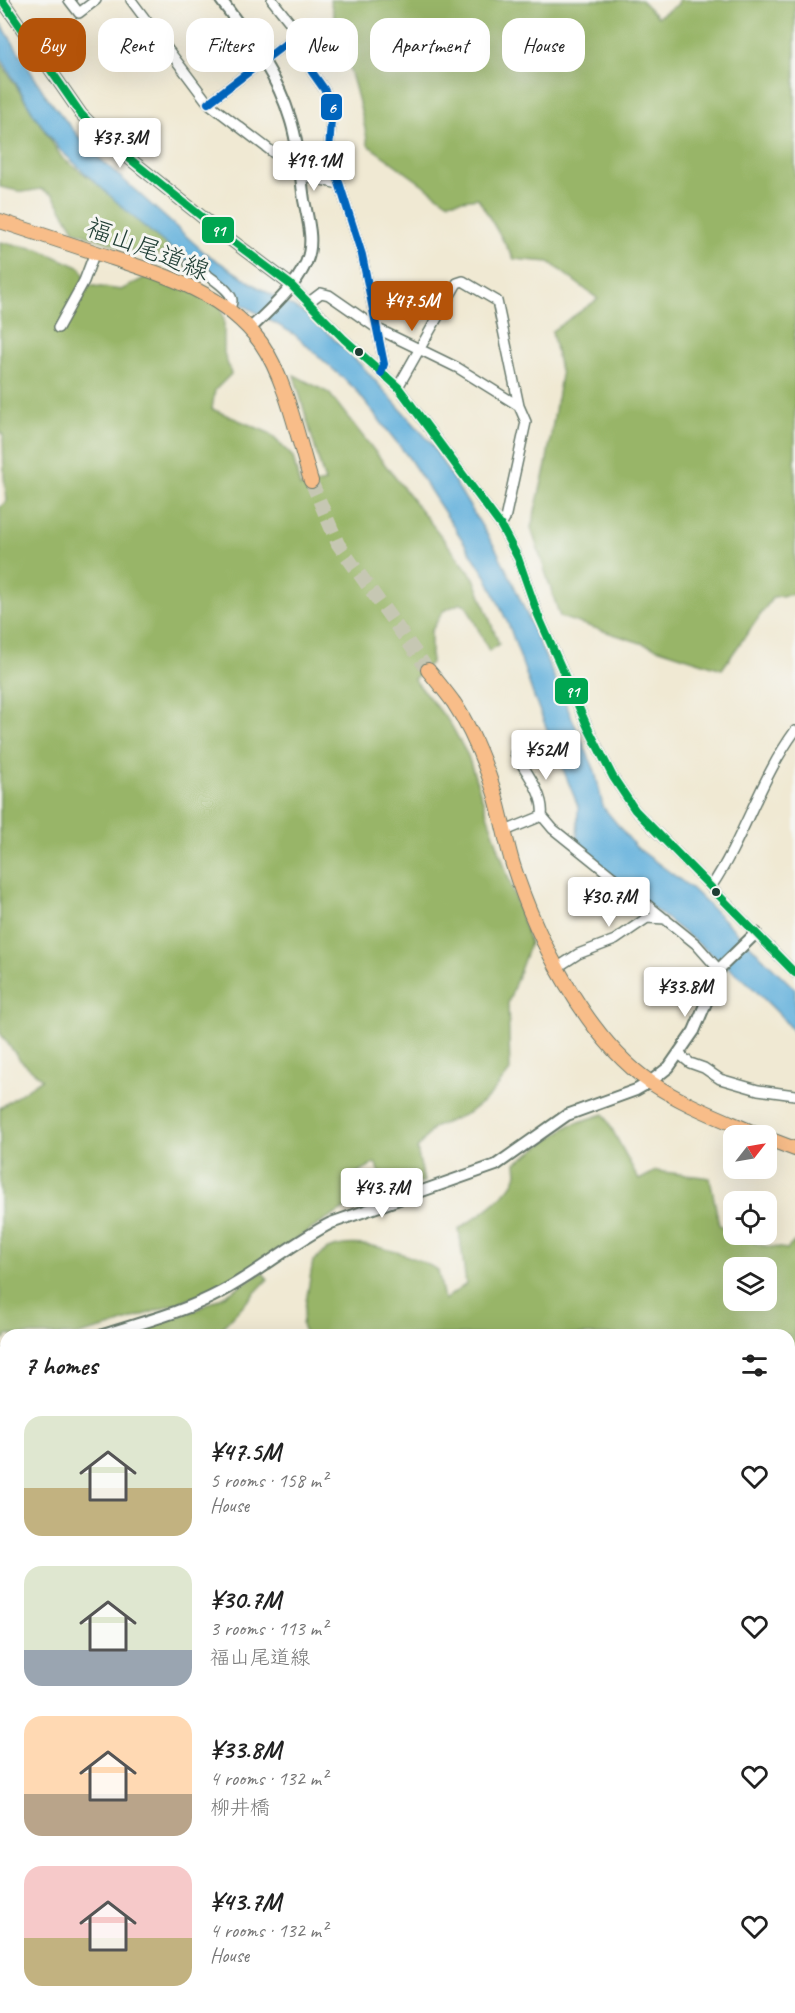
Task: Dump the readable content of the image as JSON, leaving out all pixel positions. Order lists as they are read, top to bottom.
{
  "streets": {
    "main road": ["福山尾道線"]
  },
  "lines": ["transit line 91", "transit line 6"],
  "north": "top right",
  "page": {
    "chip": [
      "Buy",
      "Rent",
      "Filters",
      "New",
      "Apartment",
      "House"
    ],
    "price": [
      "¥37.3M",
      "¥19.1M",
      "¥47.5M",
      "¥52M",
      "¥30.7M",
      "¥33.8M",
      "¥43.7M"
    ],
    "heading": "7 homes",
    "list": [
      {
        "name": "¥47.5M",
        "note": "5 rooms · 158 m² · House"
      },
      {
        "name": "¥30.7M",
        "note": "3 rooms · 113 m² · 福山尾道線"
      },
      {
        "name": "¥33.8M",
        "note": "4 rooms · 132 m² · 柳井橋"
      },
      {
        "name": "¥43.7M",
        "note": "4 rooms · 132 m² · House"
      }
    ]
  }
}
